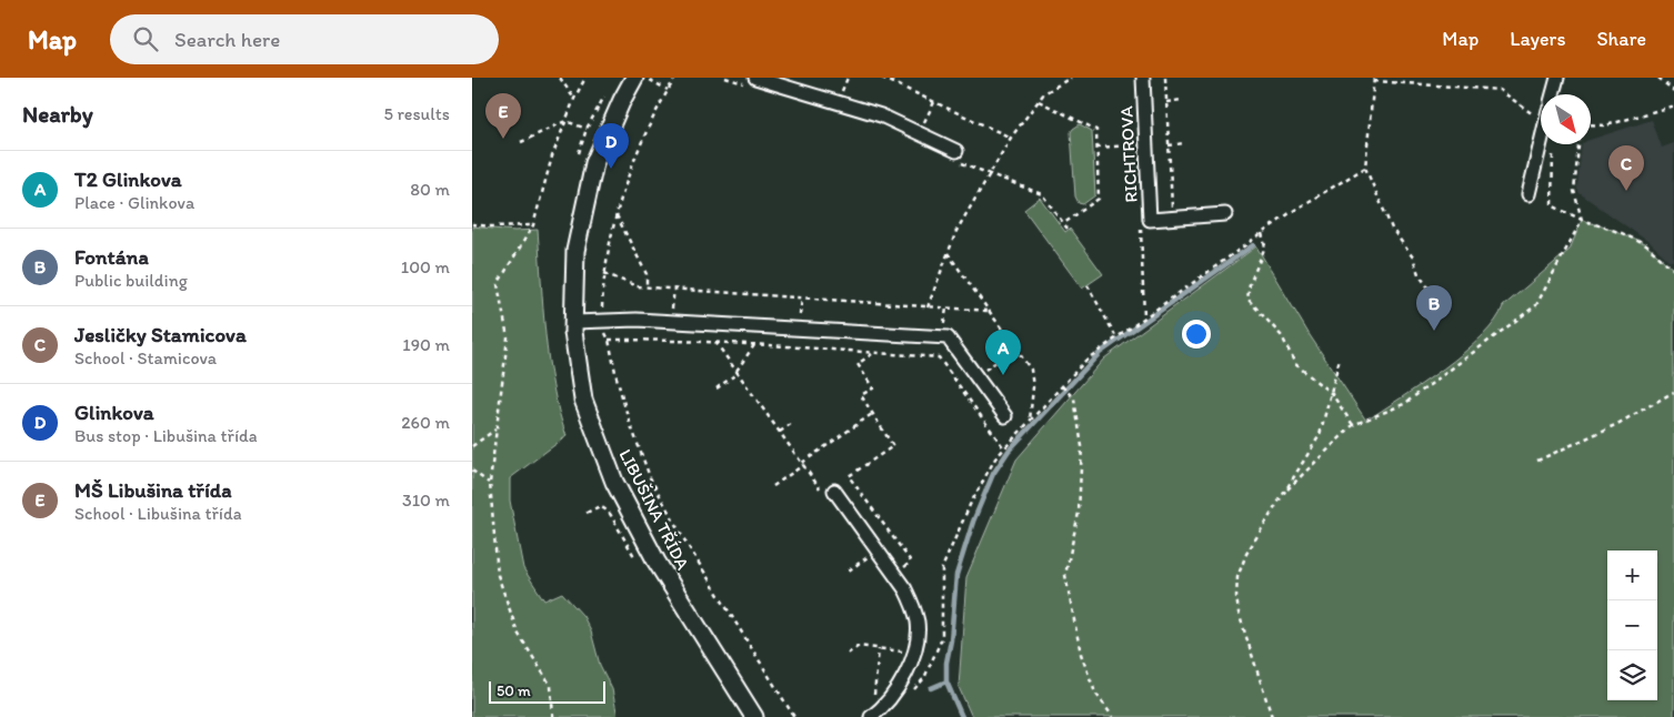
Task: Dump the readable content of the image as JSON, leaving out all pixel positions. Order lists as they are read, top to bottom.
{
  "streets": {
    "street": ["RICHTROVA", "LIBUŠINA TŘÍDA"]
  },
  "scale_bar": "50 m",
  "north": "bottom right",
  "page": {
    "header": "Map",
    "search": "Search here",
    "nav": ["Map", "Layers", "Share"],
    "heading": ["Nearby", "5 results"],
    "pins": [
      "E",
      "D",
      "C",
      "B",
      "A"
    ],
    "list": [
      {
        "mark": "A",
        "name": "T2 Glinkova",
        "note": "Place · Glinkova",
        "value": "80 m"
      },
      {
        "mark": "B",
        "name": "Fontána",
        "note": "Public building",
        "value": "100 m"
      },
      {
        "mark": "C",
        "name": "Jesličky Stamicova",
        "note": "School · Stamicova",
        "value": "190 m"
      },
      {
        "mark": "D",
        "name": "Glinkova",
        "note": "Bus stop · Libušina třída",
        "value": "260 m"
      },
      {
        "mark": "E",
        "name": "MŠ Libušina třída",
        "note": "School · Libušina třída",
        "value": "310 m"
      }
    ],
    "map_buttons": ["+", "−"],
    "scale": "50 m"
  }
}
